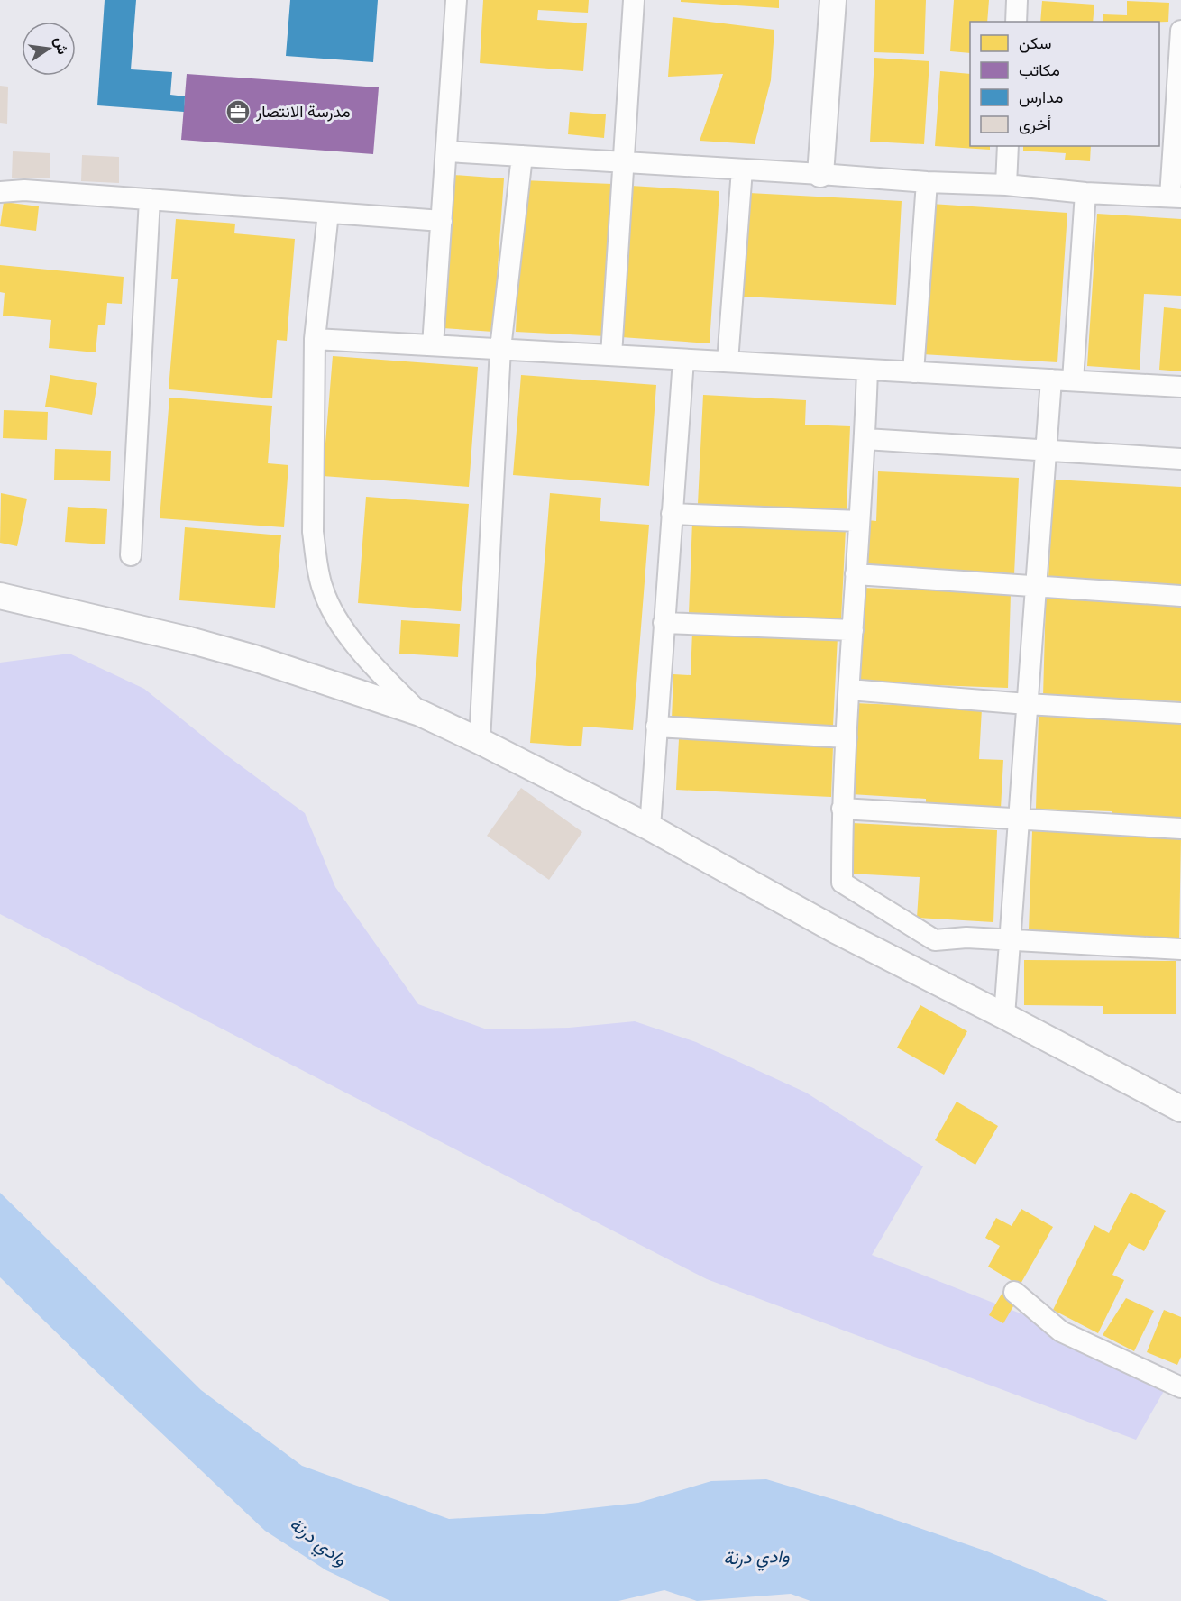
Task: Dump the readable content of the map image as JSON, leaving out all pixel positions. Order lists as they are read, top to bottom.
{
  "water": ["وادي درنة"],
  "places": {
    "office": ["مدرسة الانتصار"]
  },
  "legend": [
    "سكن",
    "مكاتب",
    "مدارس",
    "أخرى"
  ],
  "north": "right"
}
